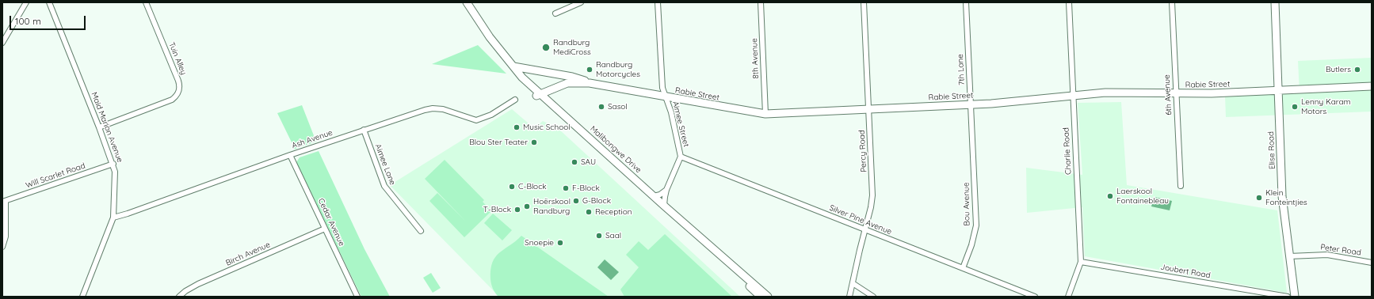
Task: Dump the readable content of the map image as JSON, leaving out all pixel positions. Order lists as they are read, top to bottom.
{
  "streets": {
    "street": [
      "Tuin Alley",
      "8th Avenue",
      "7th Lane",
      "Rabie Street",
      "6th Avenue",
      "Aimee Street",
      "Maid Marion Avenue",
      "Ash Avenue",
      "Malibongwe Drive",
      "Elise Road",
      "Percy Road",
      "Charlie Road",
      "Aimee Lane",
      "Will Scarlet Road",
      "Bou Avenue",
      "Silver Pine Avenue",
      "Cedar Avenue",
      "Peter Road",
      "Birch Avenue",
      "Joubert Road"
    ]
  },
  "crossings": [
    ["Tuin Alley", "Maid Marion Avenue"],
    ["8th Avenue", "Rabie Street"],
    ["7th Lane", "Rabie Street"],
    ["7th Lane", "Bou Avenue"],
    ["Rabie Street", "6th Avenue"],
    ["Rabie Street", "Aimee Street"],
    ["Rabie Street", "Malibongwe Drive"],
    ["Rabie Street", "Elise Road"],
    ["Rabie Street", "Percy Road"],
    ["Rabie Street", "Charlie Road"],
    ["Aimee Street", "Malibongwe Drive"],
    ["Aimee Street", "Silver Pine Avenue"],
    ["Maid Marion Avenue", "Ash Avenue"],
    ["Maid Marion Avenue", "Will Scarlet Road"],
    ["Ash Avenue", "Aimee Lane"],
    ["Ash Avenue", "Cedar Avenue"],
    ["Elise Road", "Peter Road"],
    ["Percy Road", "Silver Pine Avenue"],
    ["Charlie Road", "Joubert Road"],
    ["Bou Avenue", "Silver Pine Avenue"],
    ["Cedar Avenue", "Birch Avenue"]
  ],
  "places": [
    "Randburg MediCross",
    "Randburg Motorcycles",
    "Butlers",
    "Sasol",
    "Lenny Karam Motors",
    "Music School",
    "Blou Ster Teater",
    "SAU",
    "C-Block",
    "F-Block",
    "Laerskool Fontainebleau",
    "Klein Fonteintjies",
    "G-Block",
    "Hoërskool Randburg",
    "T-Block",
    "Reception",
    "Saal",
    "Snoepie"
  ],
  "scale_bar": "100 m"
}
